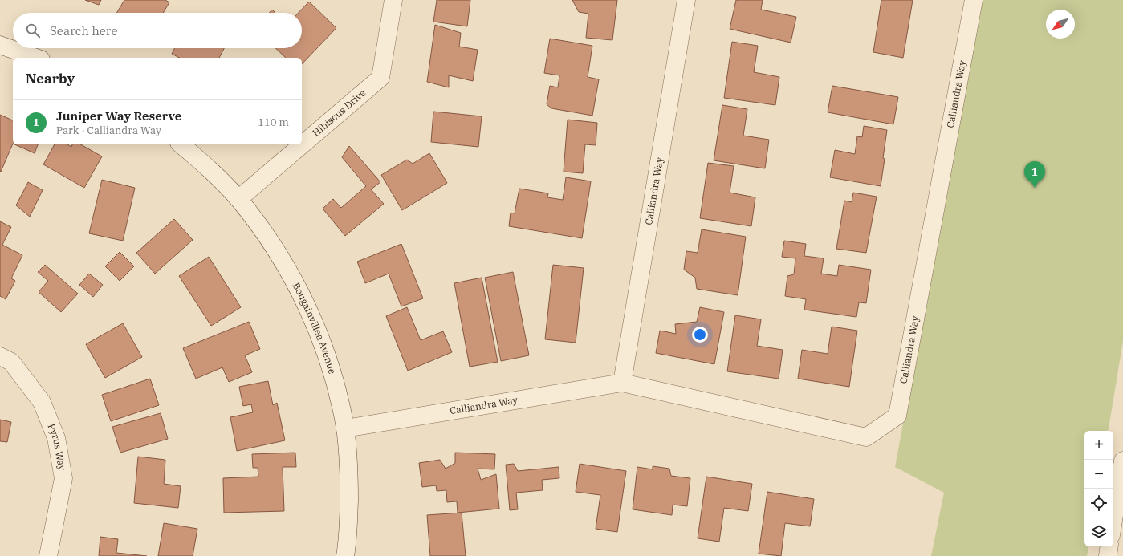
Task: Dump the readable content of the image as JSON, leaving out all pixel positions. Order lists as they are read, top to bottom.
{
  "streets": {
    "street": [
      "Calliandra Way",
      "Hibiscus Drive",
      "Bougainvillea Avenue",
      "Pyrus Way"
    ]
  },
  "crossings": [
    ["Calliandra Way", "Bougainvillea Avenue"],
    ["Hibiscus Drive", "Bougainvillea Avenue"]
  ],
  "north": "bottom left",
  "page": {
    "search": "Search here",
    "heading": "Nearby",
    "list": [
      {
        "mark": "1",
        "name": "Juniper Way Reserve",
        "note": "Park · Calliandra Way",
        "value": "110 m"
      }
    ],
    "pins": "1",
    "map_buttons": ["+", "−"]
  }
}
